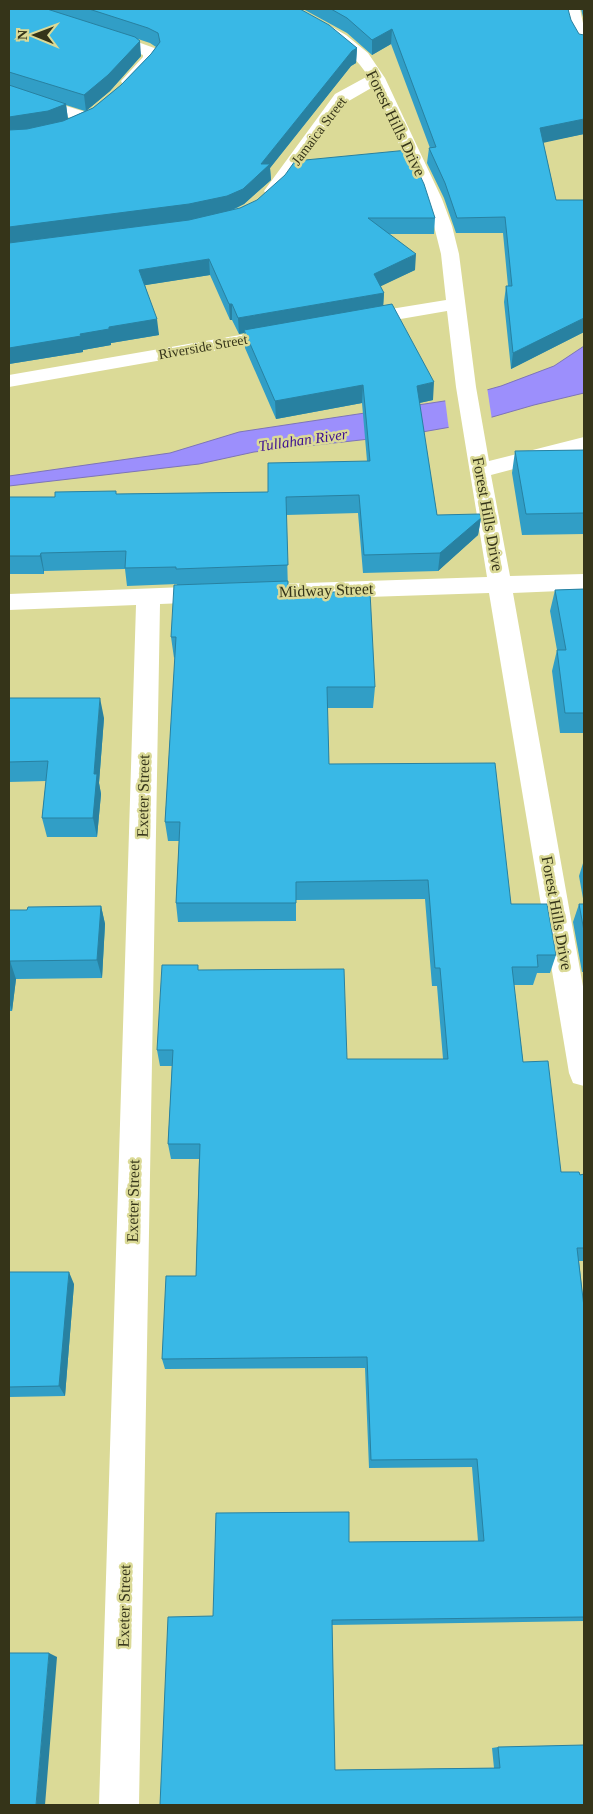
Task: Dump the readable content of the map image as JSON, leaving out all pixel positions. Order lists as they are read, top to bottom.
{
  "streets": {
    "street": [
      "Forest Hills Drive",
      "Jamaica Street",
      "Riverside Street",
      "Midway Street",
      "Exeter Street"
    ]
  },
  "crossings": [
    ["Forest Hills Drive", "Jamaica Street"],
    ["Forest Hills Drive", "Midway Street"],
    ["Midway Street", "Exeter Street"]
  ],
  "water": ["Tullahan River"],
  "north": "left"
}
